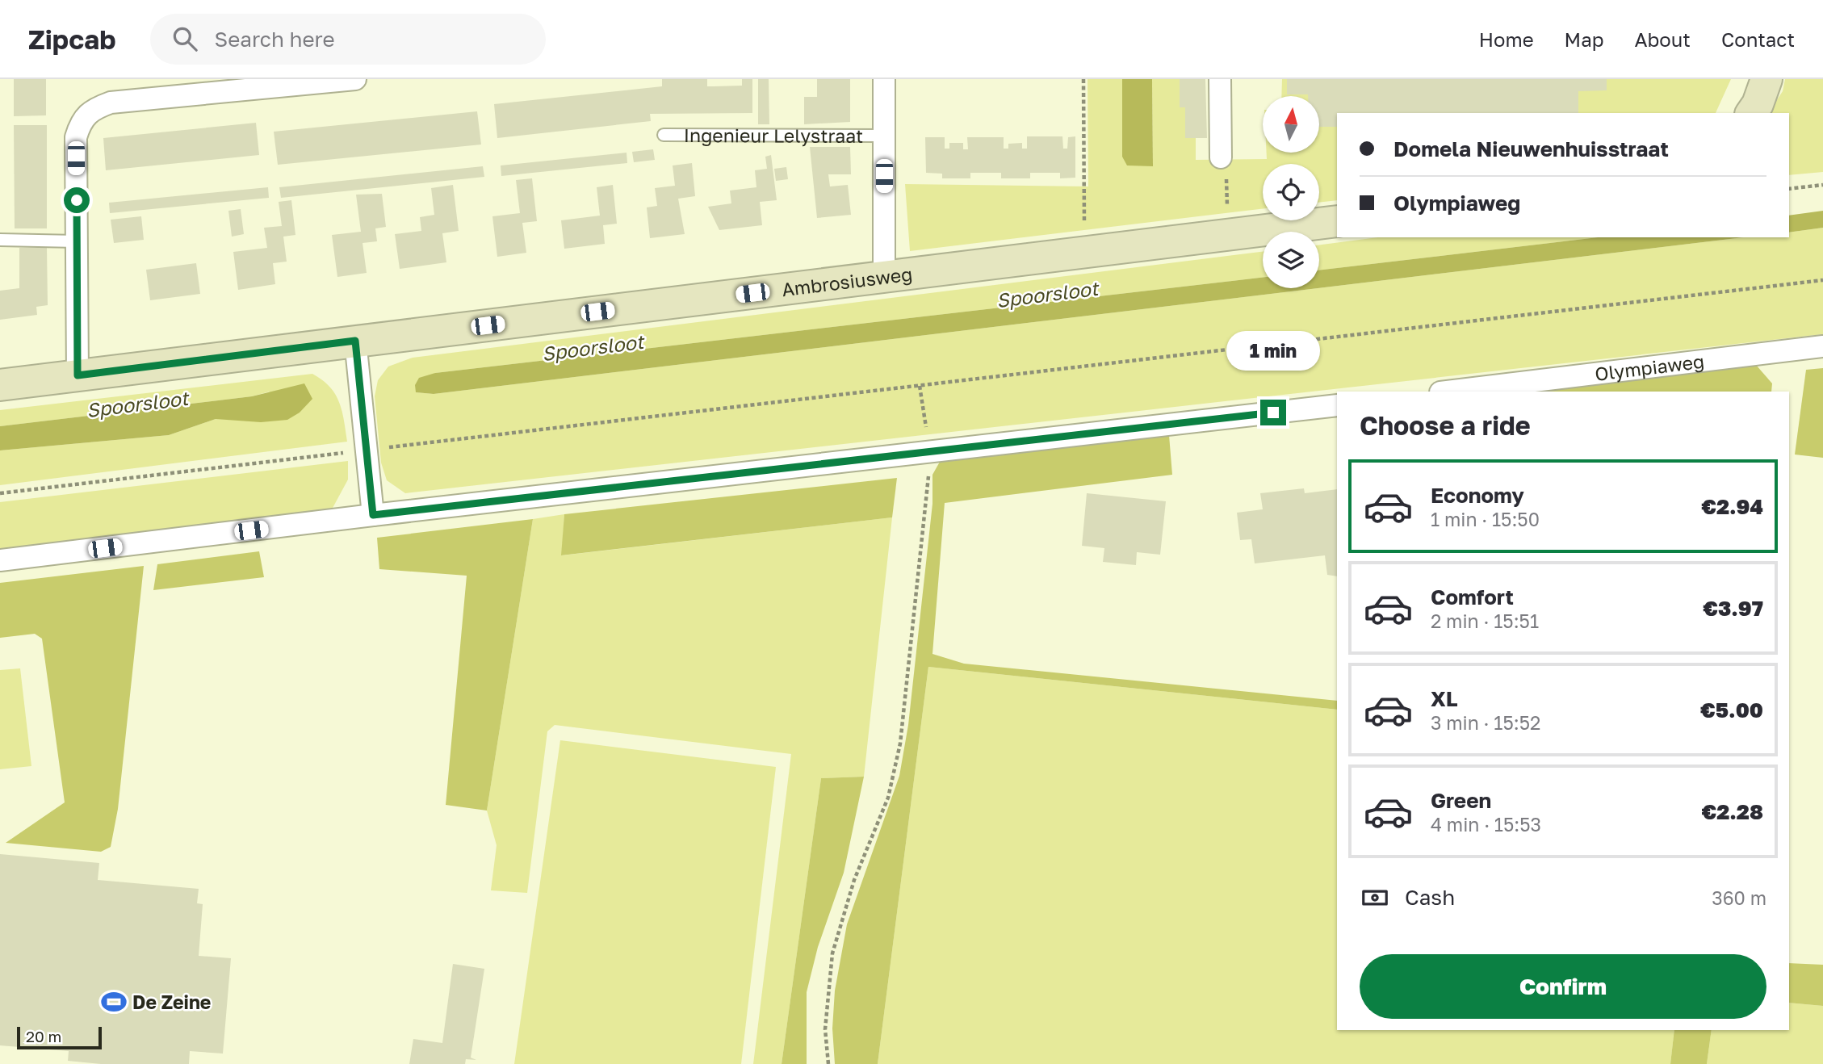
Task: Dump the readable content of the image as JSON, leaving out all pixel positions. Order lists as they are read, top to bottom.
{
  "streets": {
    "main road": ["Ambrosiusweg"],
    "street": ["Ingenieur Lelystraat", "Olympiaweg"]
  },
  "crossings": [
    ["Ingenieur Lelystraat", "Ambrosiusweg"]
  ],
  "water": ["Spoorsloot"],
  "places": {
    "sports": ["De Zeine"]
  },
  "scale_bar": "20 m",
  "north": "top",
  "page": {
    "header": "Zipcab",
    "search": "Search here",
    "nav": [
      "Home",
      "Map",
      "About",
      "Contact"
    ],
    "banner": ["Domela Nieuwenhuisstraat", "Olympiaweg"],
    "bubble": "1 min",
    "heading": "Choose a ride",
    "list": [
      {
        "name": "Economy",
        "note": "1 min · 15:50",
        "value": "€2.94"
      },
      {
        "name": "Comfort",
        "note": "2 min · 15:51",
        "value": "€3.97"
      },
      {
        "name": "XL",
        "note": "3 min · 15:52",
        "value": "€5.00"
      },
      {
        "name": "Green",
        "note": "4 min · 15:53",
        "value": "€2.28"
      }
    ],
    "pay": ["Cash", "360 m"],
    "buttons": "Confirm",
    "scale": "20 m"
  }
}
